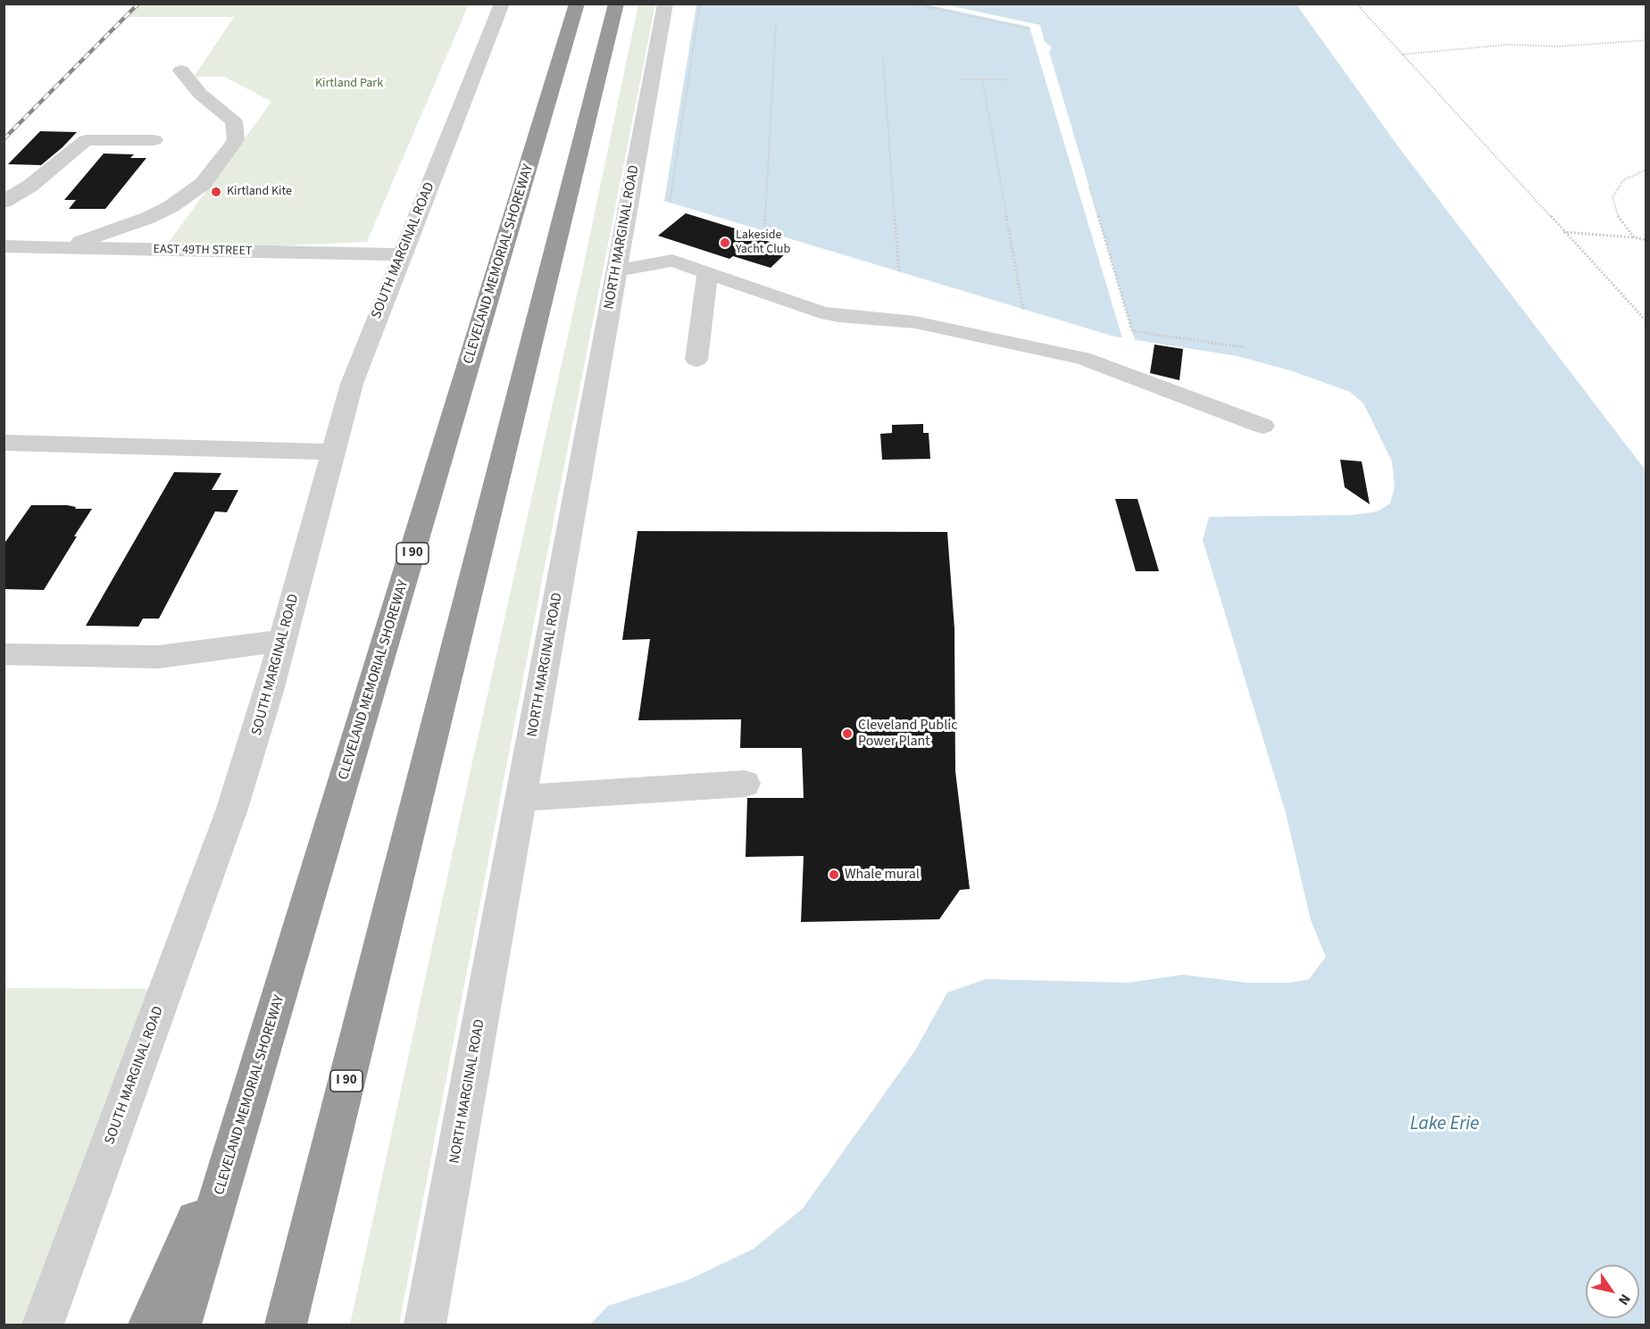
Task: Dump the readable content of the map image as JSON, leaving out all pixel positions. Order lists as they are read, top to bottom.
{
  "streets": {
    "highway": ["CLEVELAND MEMORIAL SHOREWAY", "I 90"],
    "street": ["NORTH MARGINAL ROAD", "EAST 49TH STREET", "SOUTH MARGINAL ROAD"]
  },
  "crossings": [
    ["EAST 49TH STREET", "SOUTH MARGINAL ROAD"]
  ],
  "water": ["Lake Erie"],
  "parks": ["Kirtland Park"],
  "places": [
    "Kirtland Kite",
    "Lakeside Yacht Club",
    "Cleveland Public Power Plant",
    "Whale mural"
  ],
  "north": "bottom right"
}
